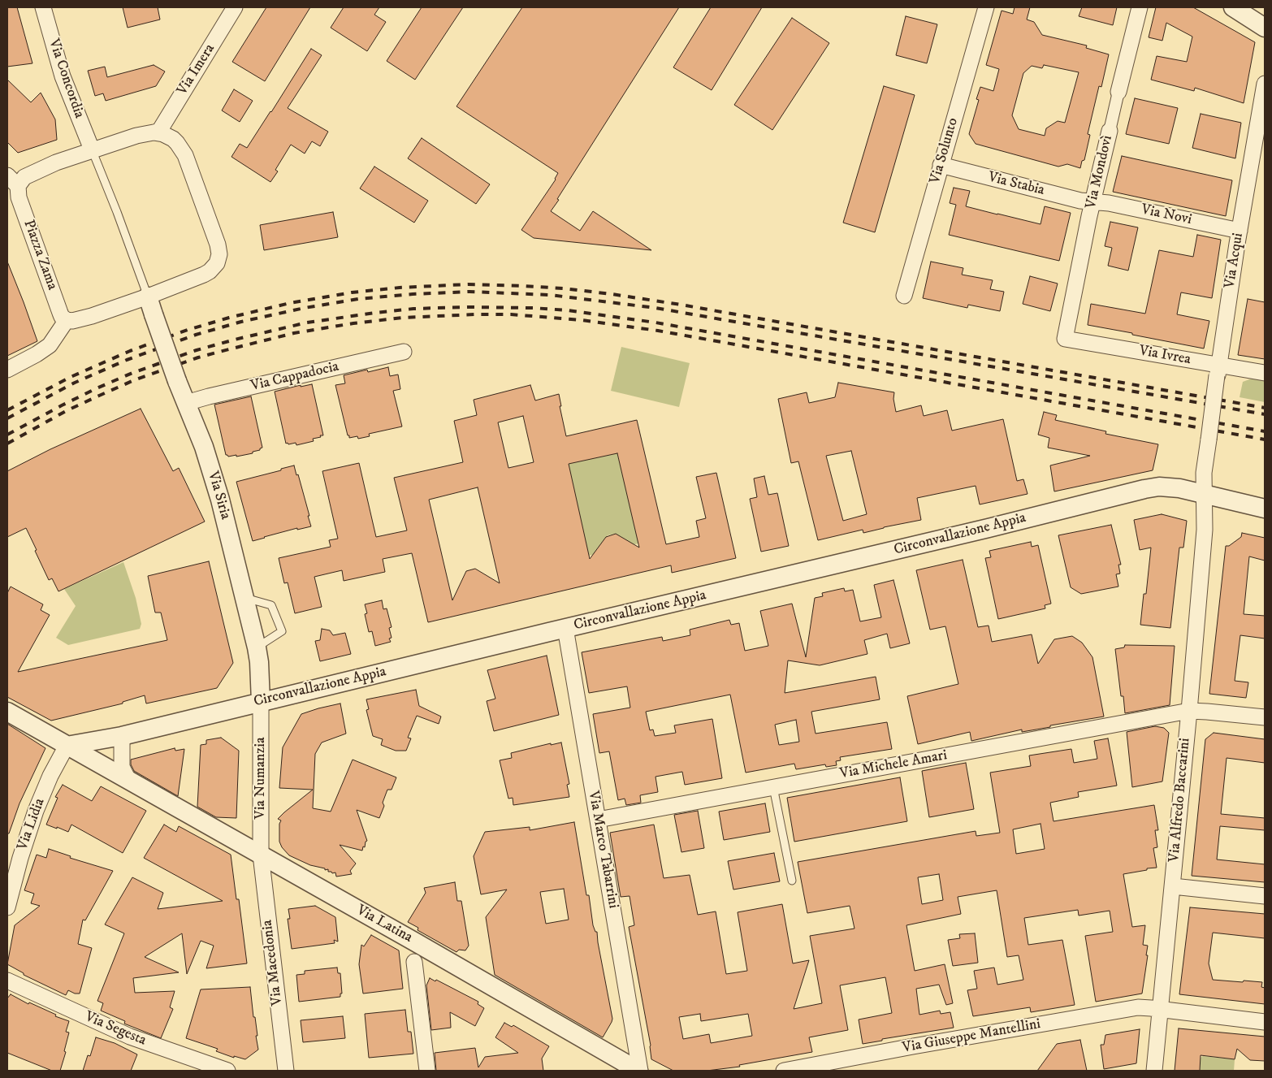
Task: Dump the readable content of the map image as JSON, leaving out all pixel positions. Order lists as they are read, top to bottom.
{
  "streets": {
    "street": [
      "Via Imera",
      "Via Concordia",
      "Via Solunto",
      "Via Mondovì",
      "Via Stabia",
      "Via Novi",
      "Piazza Zama",
      "Via Acqui",
      "Via Ivrea",
      "Via Cappadocia",
      "Via Siria",
      "Circonvallazione Appia",
      "Via Michele Amari",
      "Via Numanzia",
      "Via Alfredo Baccarini",
      "Via Lidia",
      "Via Marco Tabarrini",
      "Via Latina",
      "Via Macedonia",
      "Via Segesta",
      "Via Giuseppe Mantellini"
    ]
  },
  "crossings": [
    ["Via Imera", "Piazza Zama"],
    ["Via Concordia", "Piazza Zama"],
    ["Via Solunto", "Via Stabia"],
    ["Via Mondovì", "Via Stabia"],
    ["Via Mondovì", "Via Novi"],
    ["Via Mondovì", "Via Ivrea"],
    ["Via Stabia", "Via Novi"],
    ["Via Novi", "Via Acqui"],
    ["Via Acqui", "Via Ivrea"],
    ["Via Acqui", "Circonvallazione Appia"],
    ["Via Acqui", "Via Alfredo Baccarini"],
    ["Via Cappadocia", "Via Siria"],
    ["Via Siria", "Circonvallazione Appia"],
    ["Via Siria", "Via Numanzia"],
    ["Circonvallazione Appia", "Via Numanzia"],
    ["Circonvallazione Appia", "Via Alfredo Baccarini"],
    ["Circonvallazione Appia", "Via Lidia"],
    ["Circonvallazione Appia", "Via Marco Tabarrini"],
    ["Circonvallazione Appia", "Via Latina"],
    ["Via Michele Amari", "Via Alfredo Baccarini"],
    ["Via Michele Amari", "Via Marco Tabarrini"],
    ["Via Numanzia", "Via Latina"],
    ["Via Numanzia", "Via Macedonia"],
    ["Via Alfredo Baccarini", "Via Giuseppe Mantellini"],
    ["Via Lidia", "Via Latina"],
    ["Via Marco Tabarrini", "Via Latina"],
    ["Via Latina", "Via Macedonia"]
  ]
}
